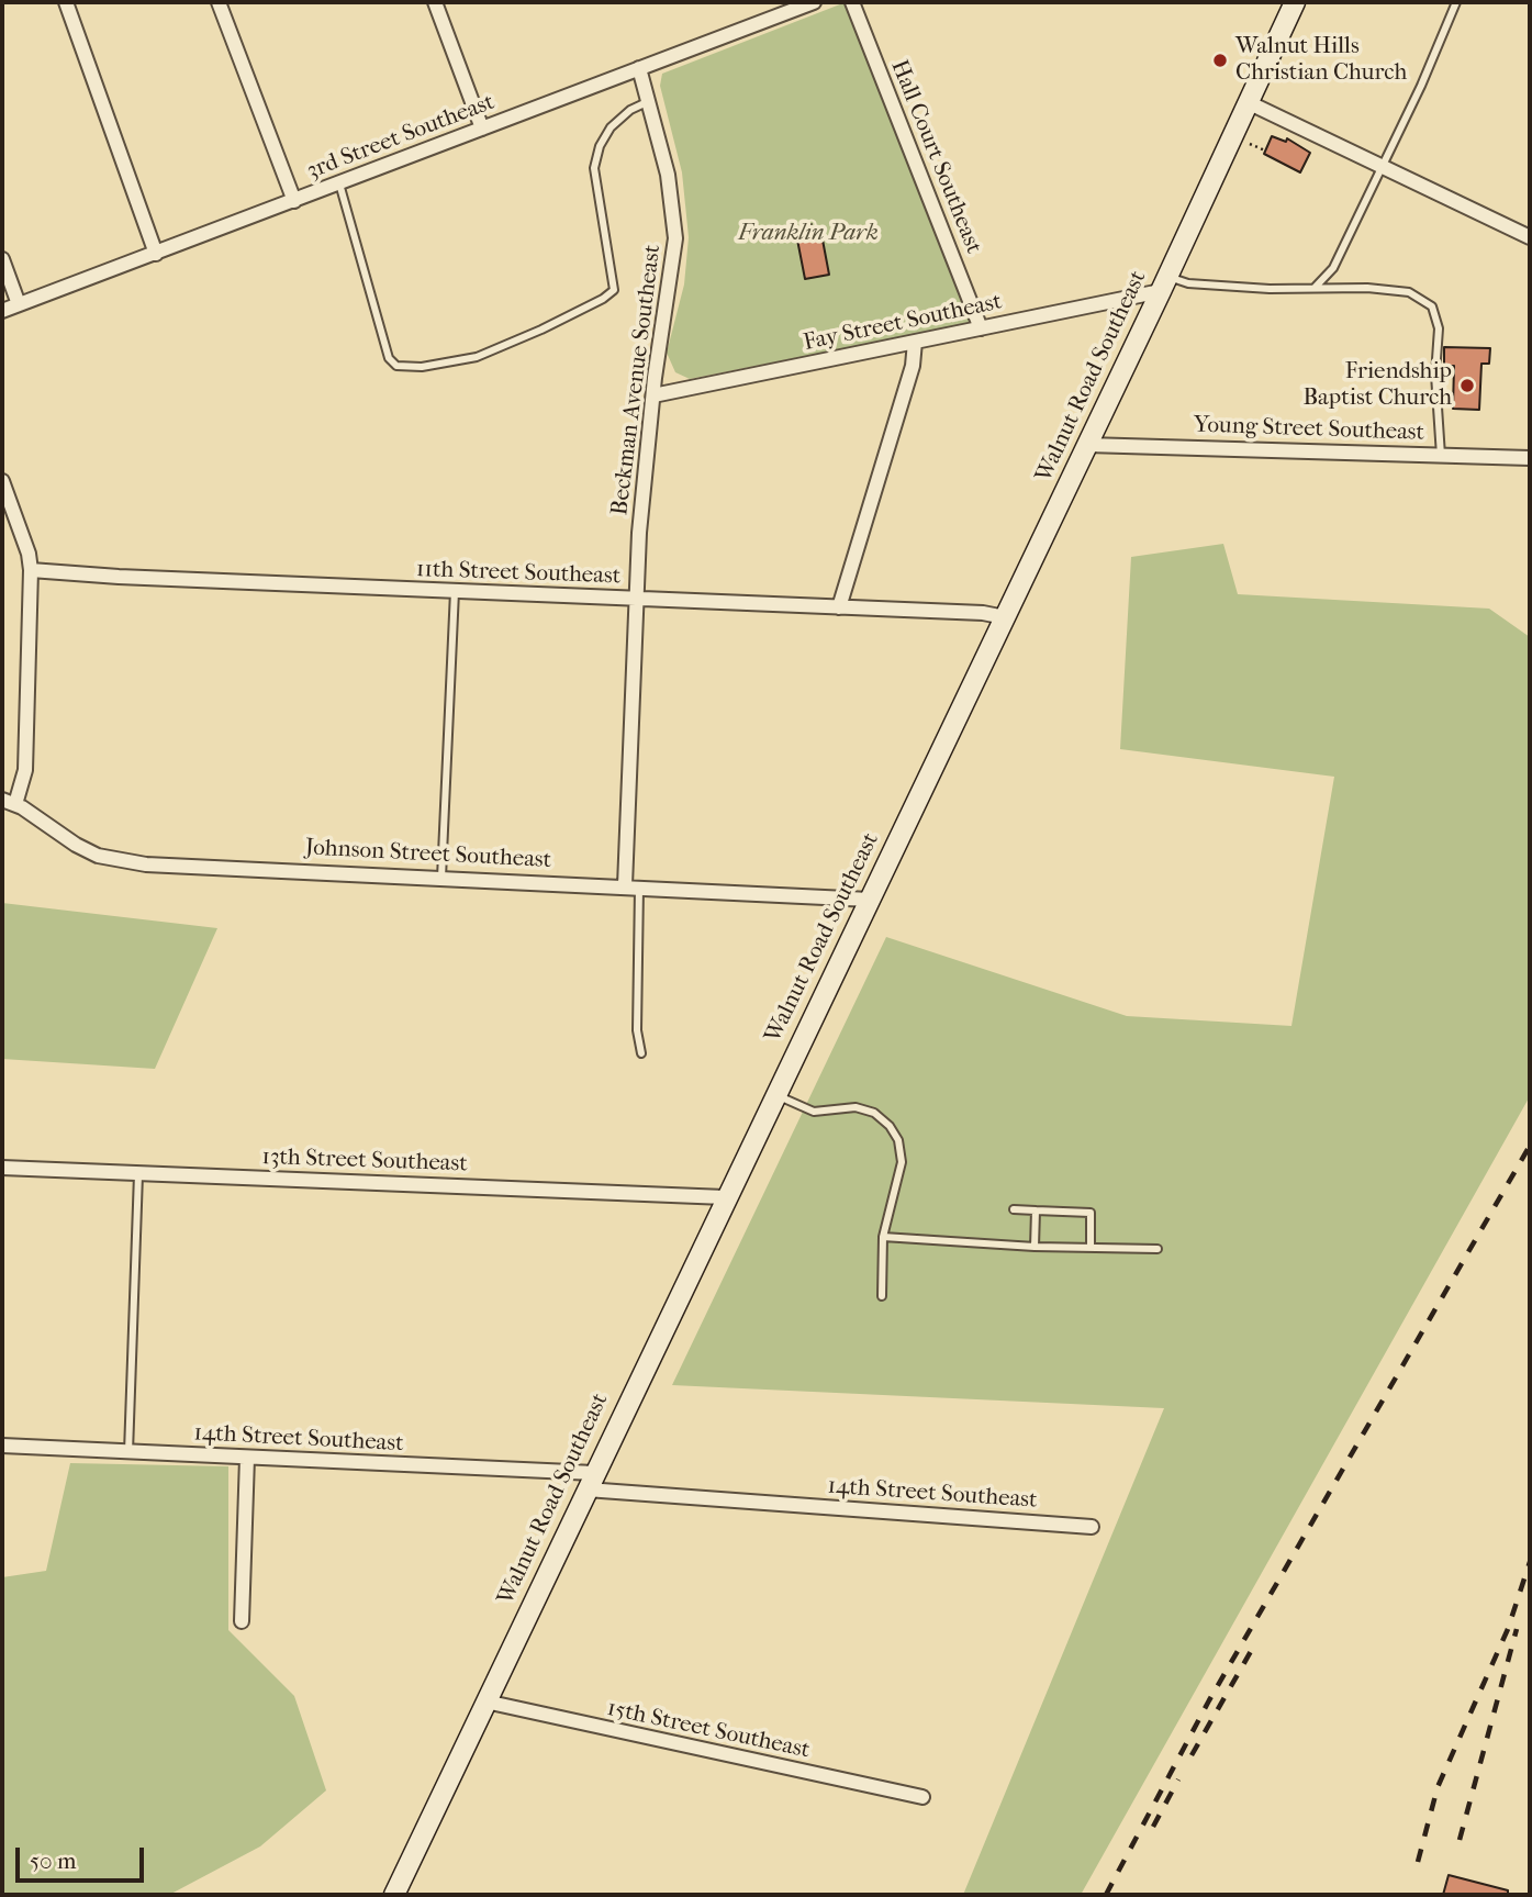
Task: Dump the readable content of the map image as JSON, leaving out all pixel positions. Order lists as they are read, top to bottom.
{
  "streets": {
    "main road": ["Walnut Road Southeast"],
    "street": [
      "3rd Street Southeast",
      "Hall Court Southeast",
      "Fay Street Southeast",
      "Beckman Avenue Southeast",
      "Young Street Southeast",
      "11th Street Southeast",
      "Johnson Street Southeast",
      "13th Street Southeast",
      "14th Street Southeast",
      "15th Street Southeast"
    ]
  },
  "crossings": [
    ["3rd Street Southeast", "Beckman Avenue Southeast"],
    ["Hall Court Southeast", "Fay Street Southeast"],
    ["Fay Street Southeast", "Walnut Road Southeast"],
    ["Fay Street Southeast", "Beckman Avenue Southeast"],
    ["Walnut Road Southeast", "Young Street Southeast"],
    ["Walnut Road Southeast", "11th Street Southeast"],
    ["Walnut Road Southeast", "Johnson Street Southeast"],
    ["Walnut Road Southeast", "13th Street Southeast"],
    ["Walnut Road Southeast", "14th Street Southeast"],
    ["Walnut Road Southeast", "15th Street Southeast"],
    ["Beckman Avenue Southeast", "11th Street Southeast"],
    ["Beckman Avenue Southeast", "Johnson Street Southeast"]
  ],
  "parks": ["Franklin Park"],
  "places": ["Walnut Hills Christian Church", "Friendship Baptist Church"],
  "scale_bar": "50 m"
}
